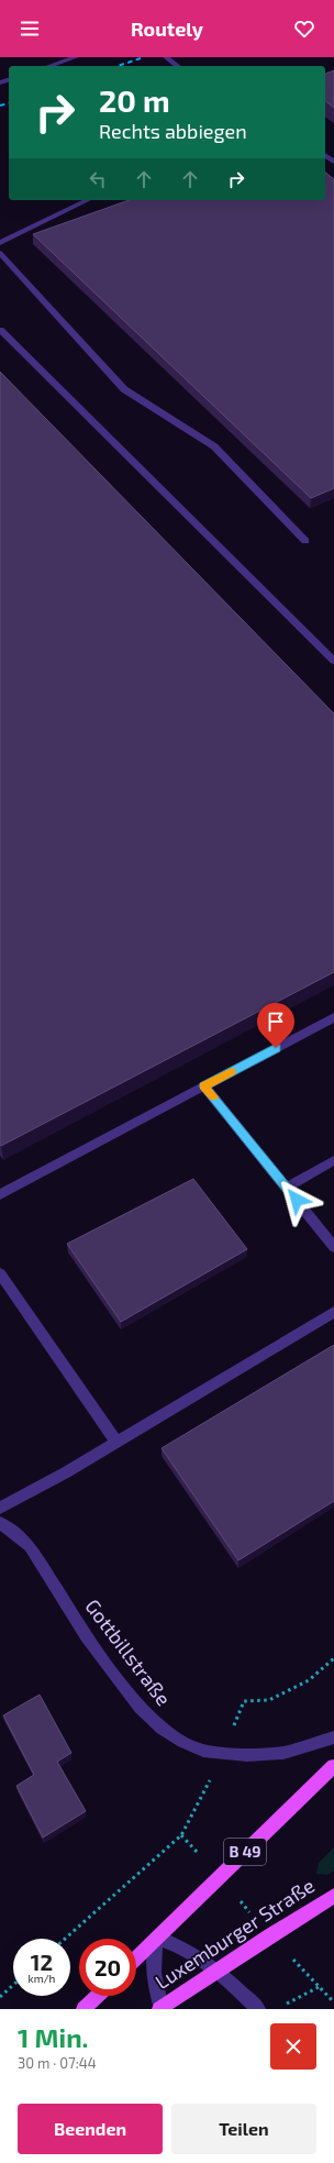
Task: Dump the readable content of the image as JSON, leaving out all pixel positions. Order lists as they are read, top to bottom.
{
  "streets": {
    "main road": ["B 49", "Luxemburger Straße"],
    "street": ["Gottbillstraße"]
  },
  "page": {
    "header": "Routely",
    "turn": ["20 m", "Rechts abbiegen"],
    "speed": "12 km/h",
    "limit": "20",
    "heading": ["1 Min.", "30 m · 07:44"],
    "buttons": ["Beenden", "Teilen"]
  }
}
